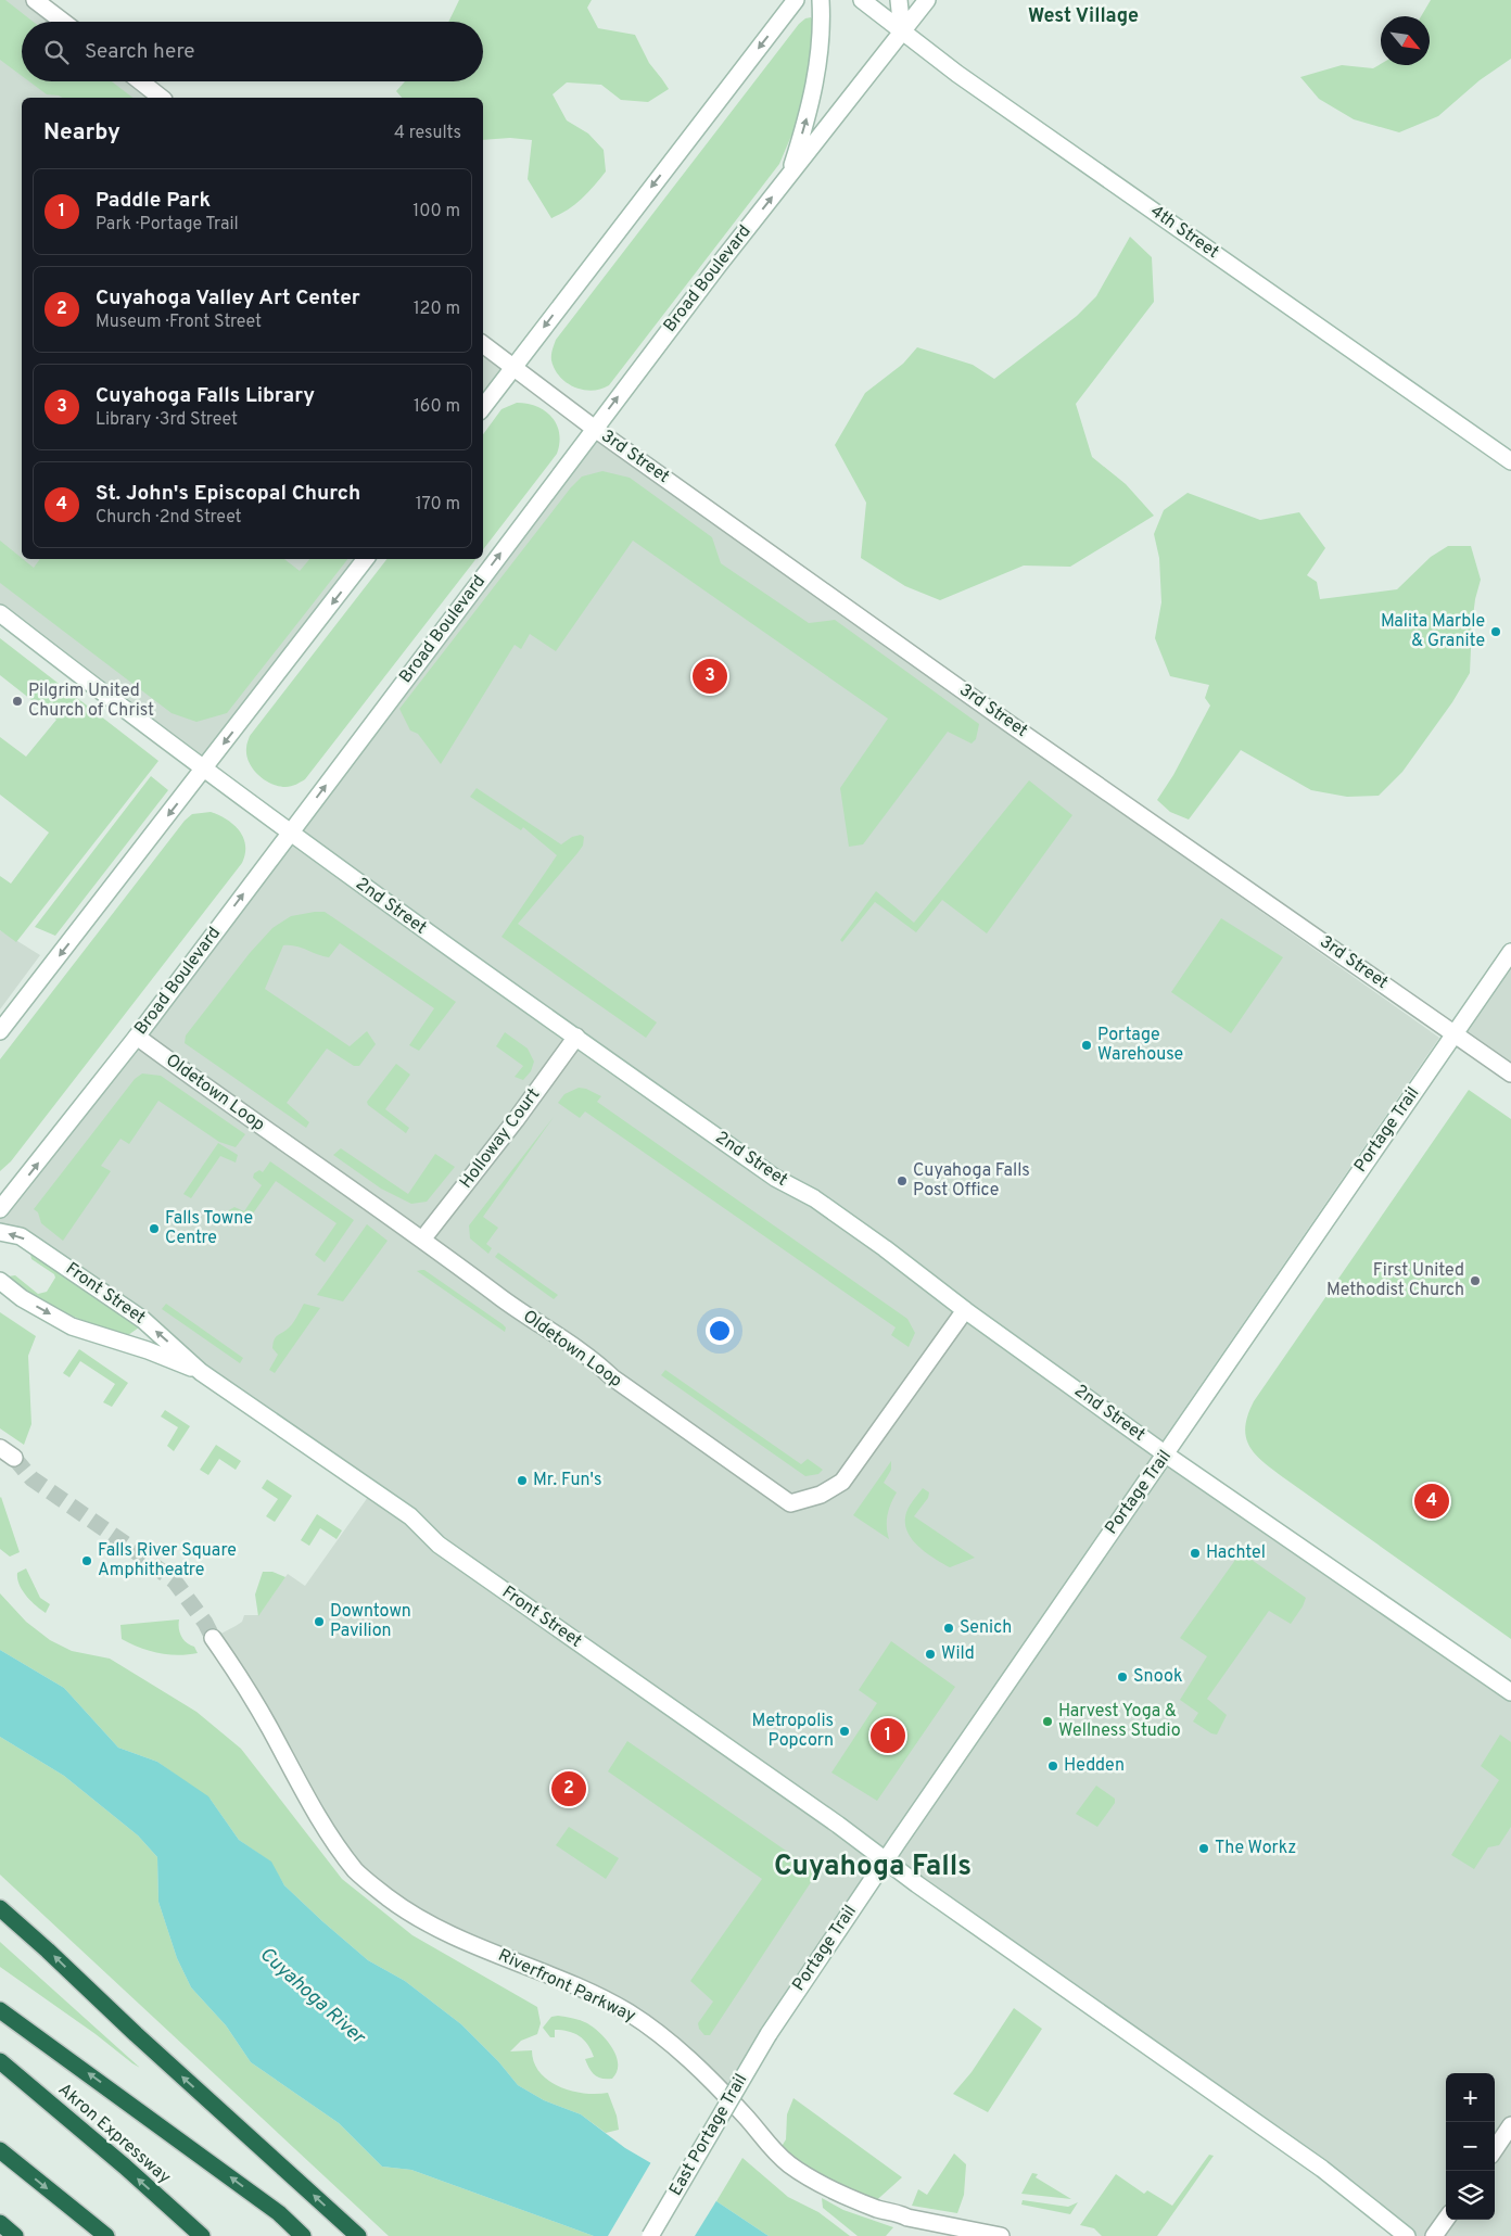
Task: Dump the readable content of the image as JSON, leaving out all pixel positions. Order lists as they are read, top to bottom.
{
  "streets": {
    "highway": ["Akron Expressway"],
    "street": [
      "4th Street",
      "Broad Boulevard",
      "3rd Street",
      "2nd Street",
      "Oldetown Loop",
      "Portage Trail",
      "Holloway Court",
      "Front Street",
      "Riverfront Parkway",
      "East Portage Trail"
    ]
  },
  "crossings": [
    ["4th Street", "Broad Boulevard"],
    ["Broad Boulevard", "3rd Street"],
    ["Broad Boulevard", "2nd Street"],
    ["Broad Boulevard", "Oldetown Loop"],
    ["3rd Street", "Portage Trail"],
    ["2nd Street", "Oldetown Loop"],
    ["2nd Street", "Portage Trail"],
    ["2nd Street", "Holloway Court"],
    ["Oldetown Loop", "Holloway Court"],
    ["Portage Trail", "Front Street"],
    ["Portage Trail", "East Portage Trail"]
  ],
  "districts": ["West Village", "Cuyahoga Falls"],
  "water": ["Cuyahoga River"],
  "places": [
    "Malita Marble & Granite",
    "Pilgrim United Church of Christ",
    "Portage Warehouse",
    "Cuyahoga Falls Post Office",
    "Falls Towne Centre",
    "First United Methodist Church",
    "Mr. Fun's",
    "Hachtel",
    "Falls River Square Amphitheatre",
    "Downtown Pavilion",
    "Senich",
    "Wild",
    "Snook",
    "Harvest Yoga & Wellness Studio",
    "Metropolis Popcorn",
    "Hedden",
    "The Workz"
  ],
  "north": "bottom right",
  "page": {
    "search": "Search here",
    "heading": ["Nearby", "4 results"],
    "list": [
      {
        "mark": "1",
        "name": "Paddle Park",
        "note": "Park · Portage Trail",
        "value": "100 m"
      },
      {
        "mark": "2",
        "name": "Cuyahoga Valley Art Center",
        "note": "Museum · Front Street",
        "value": "120 m"
      },
      {
        "mark": "3",
        "name": "Cuyahoga Falls Library",
        "note": "Library · 3rd Street",
        "value": "160 m"
      },
      {
        "mark": "4",
        "name": "St. John's Episcopal Church",
        "note": "Church · 2nd Street",
        "value": "170 m"
      }
    ],
    "pins": [
      "3",
      "4",
      "1",
      "2"
    ],
    "map_buttons": ["+", "−"]
  }
}
